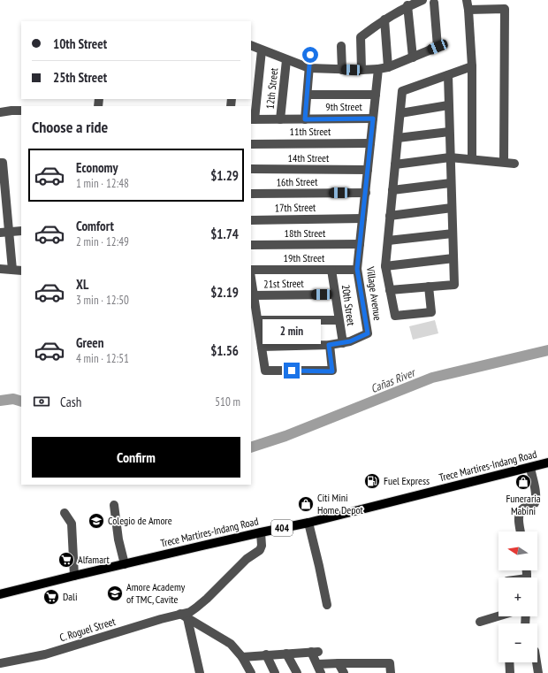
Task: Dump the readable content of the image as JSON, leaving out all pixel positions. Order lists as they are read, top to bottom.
{
  "streets": {
    "main road": ["Trece Martires-Indang Road", "404"],
    "street": [
      "12th Street",
      "9th Street",
      "11th Street",
      "14th Street",
      "16th Street",
      "17th Street",
      "18th Street",
      "19th Street",
      "21st Street",
      "Village Avenue",
      "20th Street",
      "C. Roguel Street"
    ]
  },
  "crossings": [
    ["12th Street", "9th Street"],
    ["9th Street", "Village Avenue"],
    ["11th Street", "Village Avenue"],
    ["14th Street", "Village Avenue"],
    ["16th Street", "Village Avenue"],
    ["17th Street", "Village Avenue"],
    ["18th Street", "Village Avenue"],
    ["19th Street", "Village Avenue"],
    ["19th Street", "20th Street"],
    ["21st Street", "20th Street"],
    ["Village Avenue", "20th Street"],
    ["Trece Martires-Indang Road", "C. Roguel Street"]
  ],
  "water": ["Cañas River"],
  "places": {
    "fuel station": ["Fuel Express"],
    "shop": ["Funeraria Mabini", "Citi Mini Home Depot"],
    "school or university": ["Colegio de Amore", "Amore Academy of TMC, Cavite"],
    "supermarket": ["Alfamart", "Dali"]
  },
  "north": "left",
  "page": {
    "banner": ["10th Street", "25th Street"],
    "heading": "Choose a ride",
    "list": [
      {
        "name": "Economy",
        "note": "1 min · 12:48",
        "value": "$1.29"
      },
      {
        "name": "Comfort",
        "note": "2 min · 12:49",
        "value": "$1.74"
      },
      {
        "name": "XL",
        "note": "3 min · 12:50",
        "value": "$2.19"
      },
      {
        "name": "Green",
        "note": "4 min · 12:51",
        "value": "$1.56"
      }
    ],
    "bubble": "2 min",
    "pay": ["Cash", "510 m"],
    "buttons": "Confirm",
    "map_buttons": ["+", "−"]
  }
}
